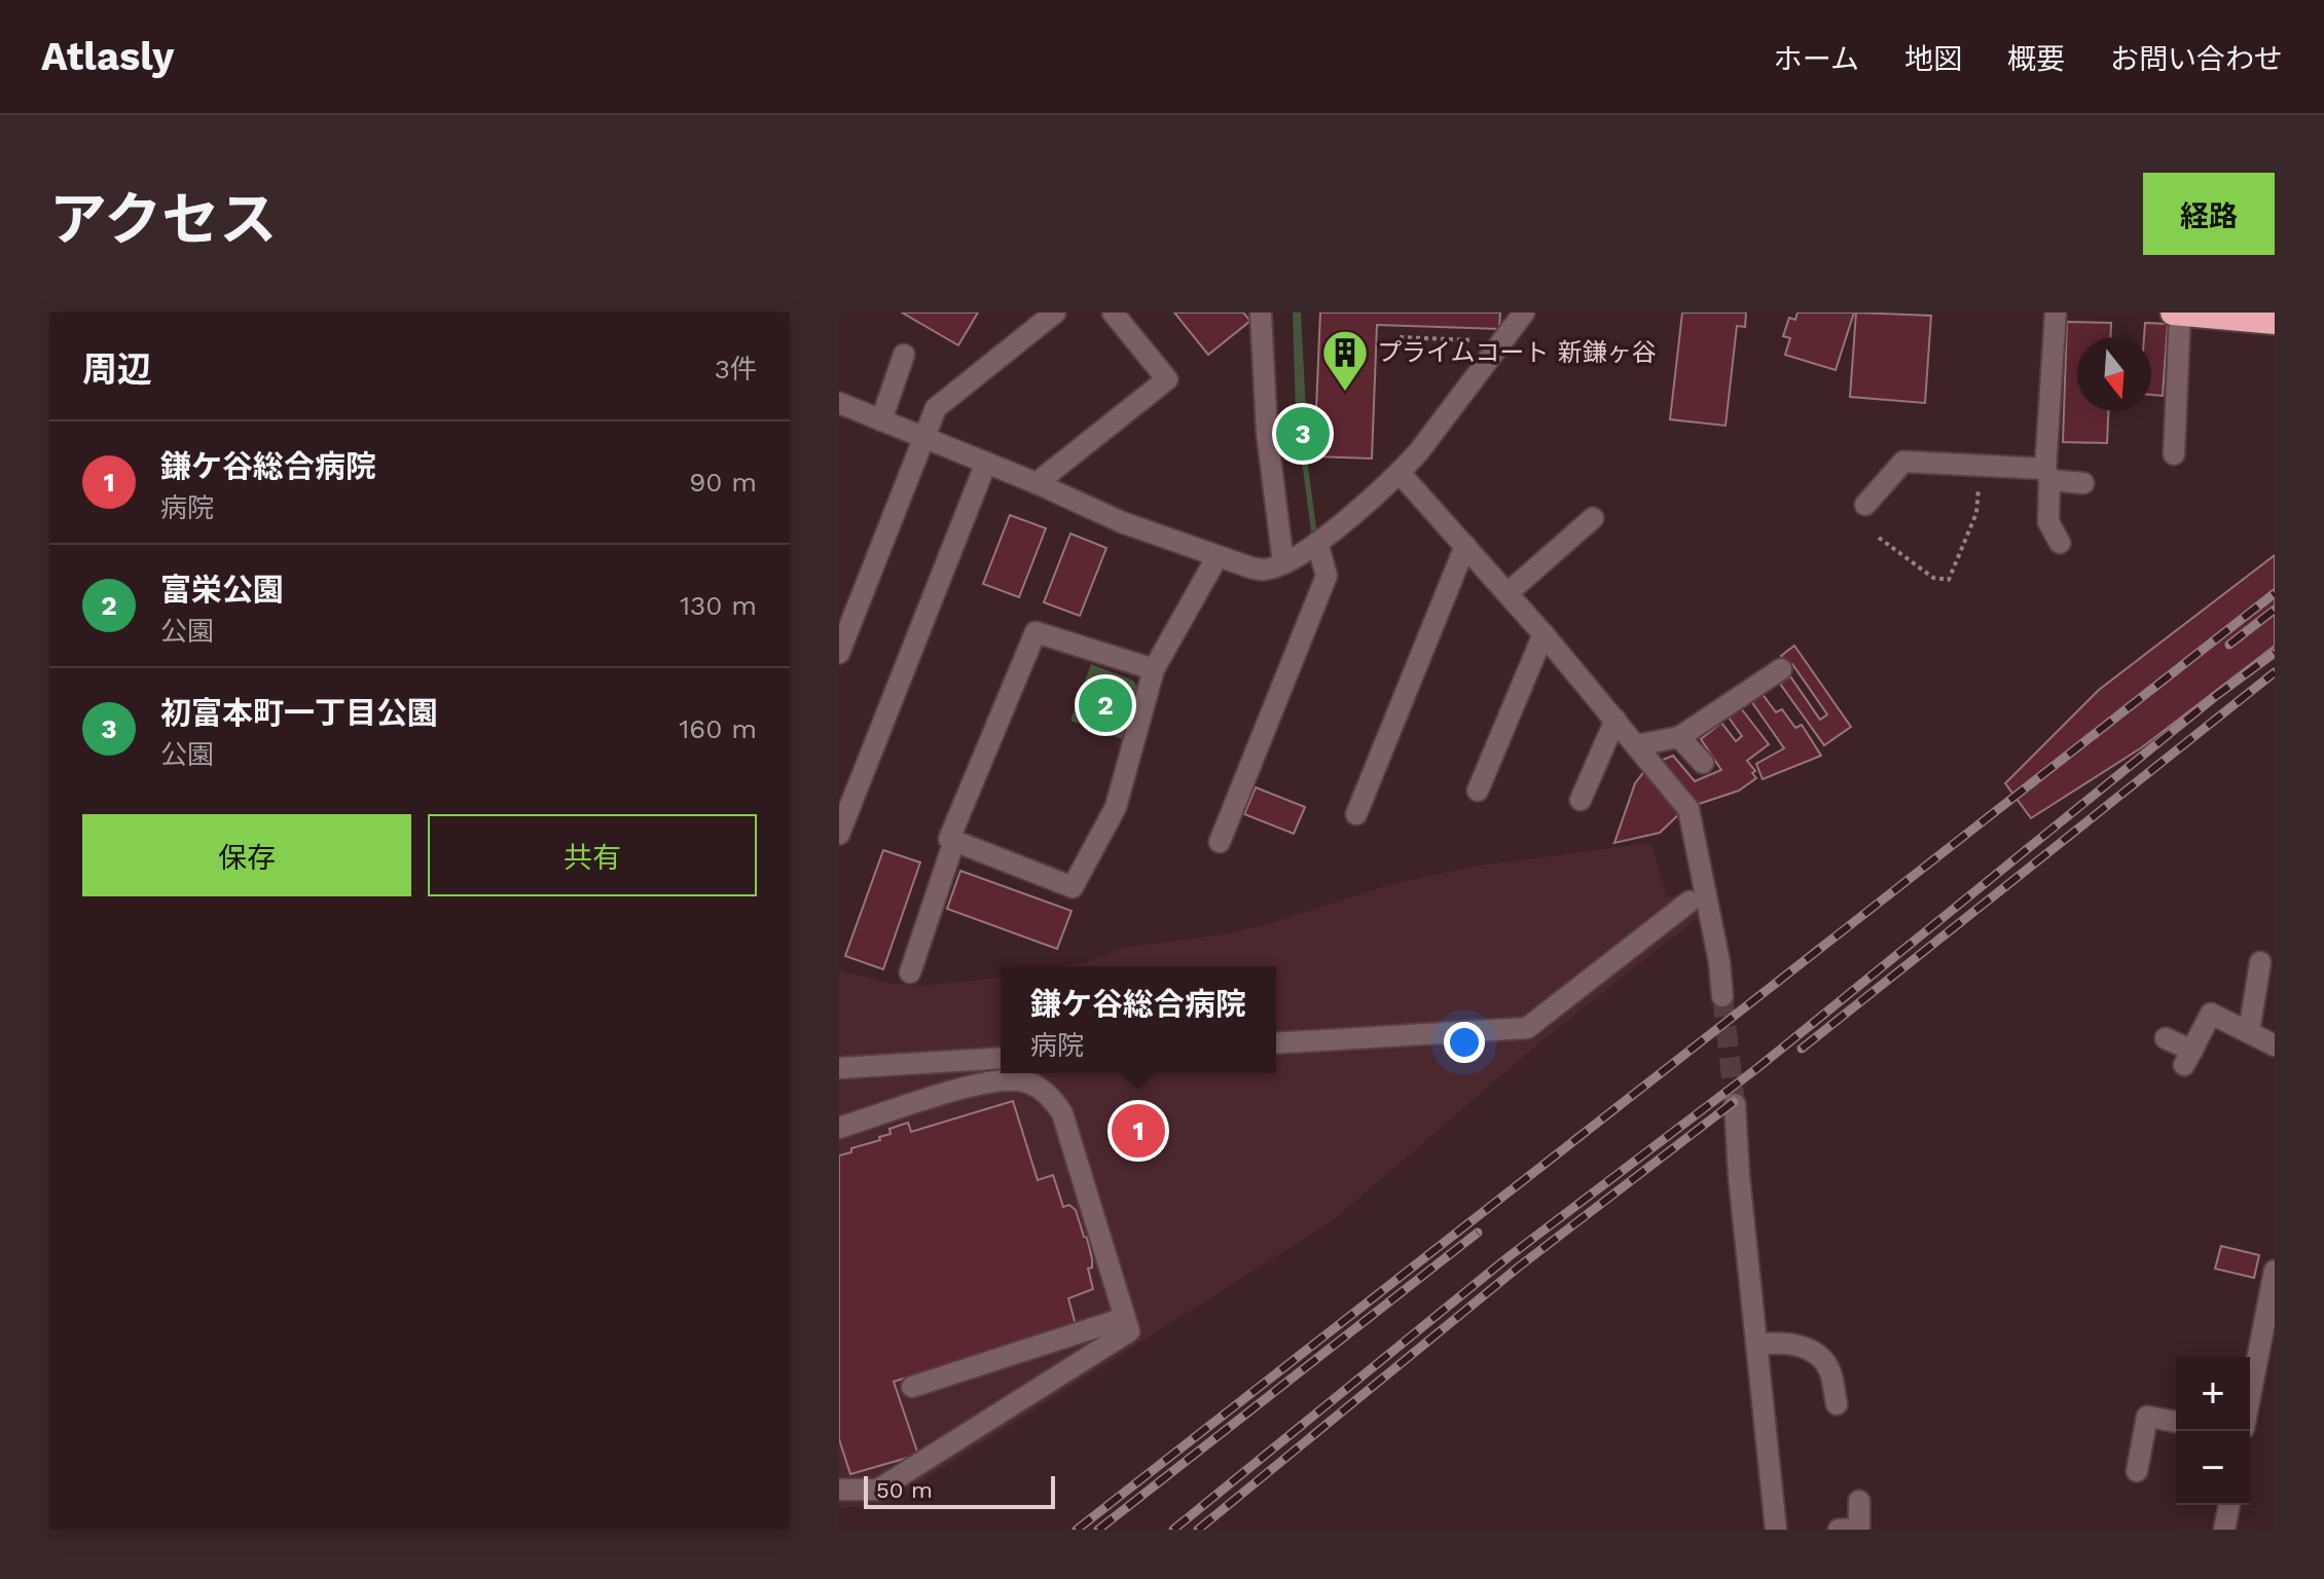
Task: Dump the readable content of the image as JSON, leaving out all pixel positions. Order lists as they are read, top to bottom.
{
  "places": {
    "building": ["プライムコート 新鎌ヶ谷"]
  },
  "scale_bar": "50 m",
  "north": "bottom",
  "page": {
    "header": "Atlasly",
    "nav": [
      "ホーム",
      "地図",
      "概要",
      "お問い合わせ"
    ],
    "title": "アクセス",
    "buttons": [
      "経路",
      ["保存", "共有"]
    ],
    "heading": ["周辺", "3件"],
    "pins": ["3", "2", "1"],
    "list": [
      {
        "mark": "1",
        "name": "鎌ケ谷総合病院",
        "note": "病院",
        "value": "90 m"
      },
      {
        "mark": "2",
        "name": "富栄公園",
        "note": "公園",
        "value": "130 m"
      },
      {
        "mark": "3",
        "name": "初富本町一丁目公園",
        "note": "公園",
        "value": "160 m"
      }
    ],
    "popup": ["鎌ケ谷総合病院", "病院"],
    "map_buttons": ["+", "−"],
    "scale": "50 m"
  }
}
